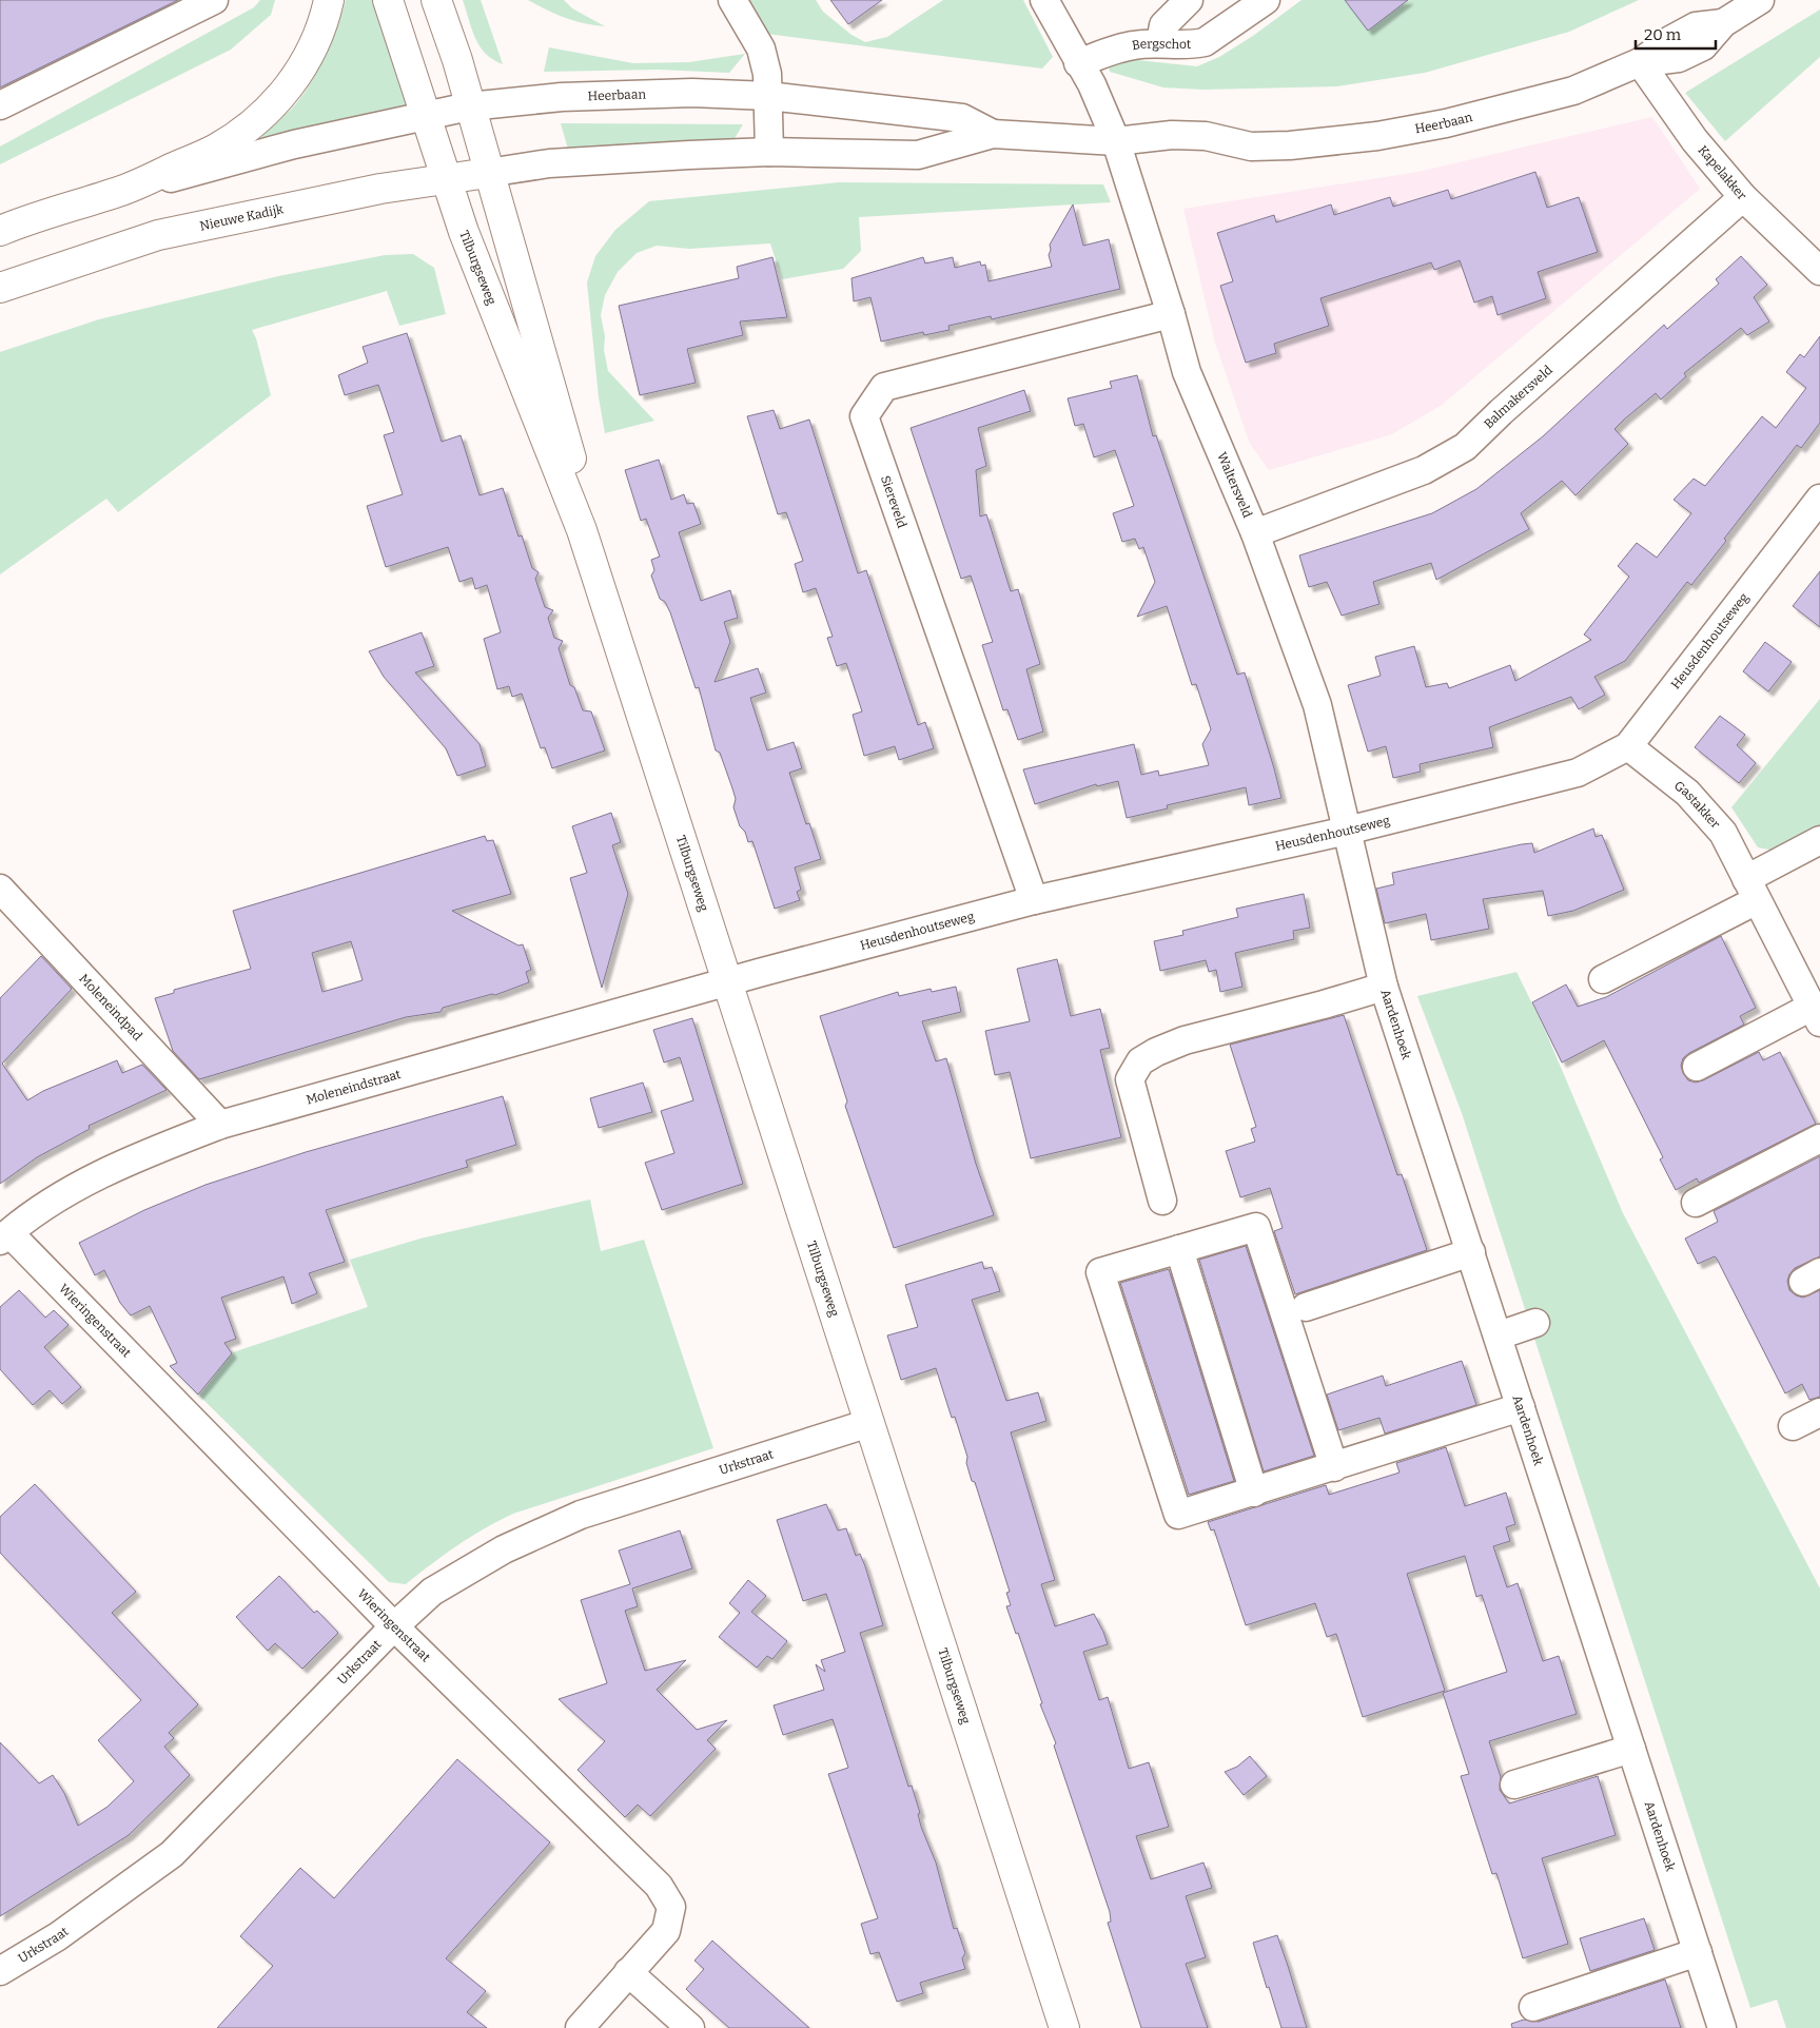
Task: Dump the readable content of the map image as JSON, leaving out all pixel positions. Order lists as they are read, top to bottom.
{
  "streets": {
    "main road": ["Nieuwe Kadijk", "Tilburgseweg"],
    "street": [
      "Bergschot",
      "Heerbaan",
      "Kapelakker",
      "Balmakersveld",
      "Waltersveld",
      "Siereveld",
      "Heusdenhoutseweg",
      "Gastakker",
      "Moleneindpad",
      "Aardenhoek",
      "Moleneindstraat",
      "Wieringenstraat",
      "Urkstraat"
    ]
  },
  "crossings": [
    ["Heerbaan", "Kapelakker"],
    ["Heerbaan", "Nieuwe Kadijk"],
    ["Heerbaan", "Tilburgseweg"],
    ["Heerbaan", "Waltersveld"],
    ["Kapelakker", "Balmakersveld"],
    ["Nieuwe Kadijk", "Tilburgseweg"],
    ["Tilburgseweg", "Heusdenhoutseweg"],
    ["Tilburgseweg", "Moleneindstraat"],
    ["Tilburgseweg", "Urkstraat"],
    ["Balmakersveld", "Waltersveld"],
    ["Waltersveld", "Siereveld"],
    ["Waltersveld", "Heusdenhoutseweg"],
    ["Waltersveld", "Aardenhoek"],
    ["Siereveld", "Heusdenhoutseweg"],
    ["Heusdenhoutseweg", "Gastakker"],
    ["Heusdenhoutseweg", "Aardenhoek"],
    ["Heusdenhoutseweg", "Moleneindstraat"],
    ["Moleneindpad", "Moleneindstraat"],
    ["Moleneindstraat", "Wieringenstraat"],
    ["Wieringenstraat", "Urkstraat"]
  ],
  "scale_bar": "20 m"
}
